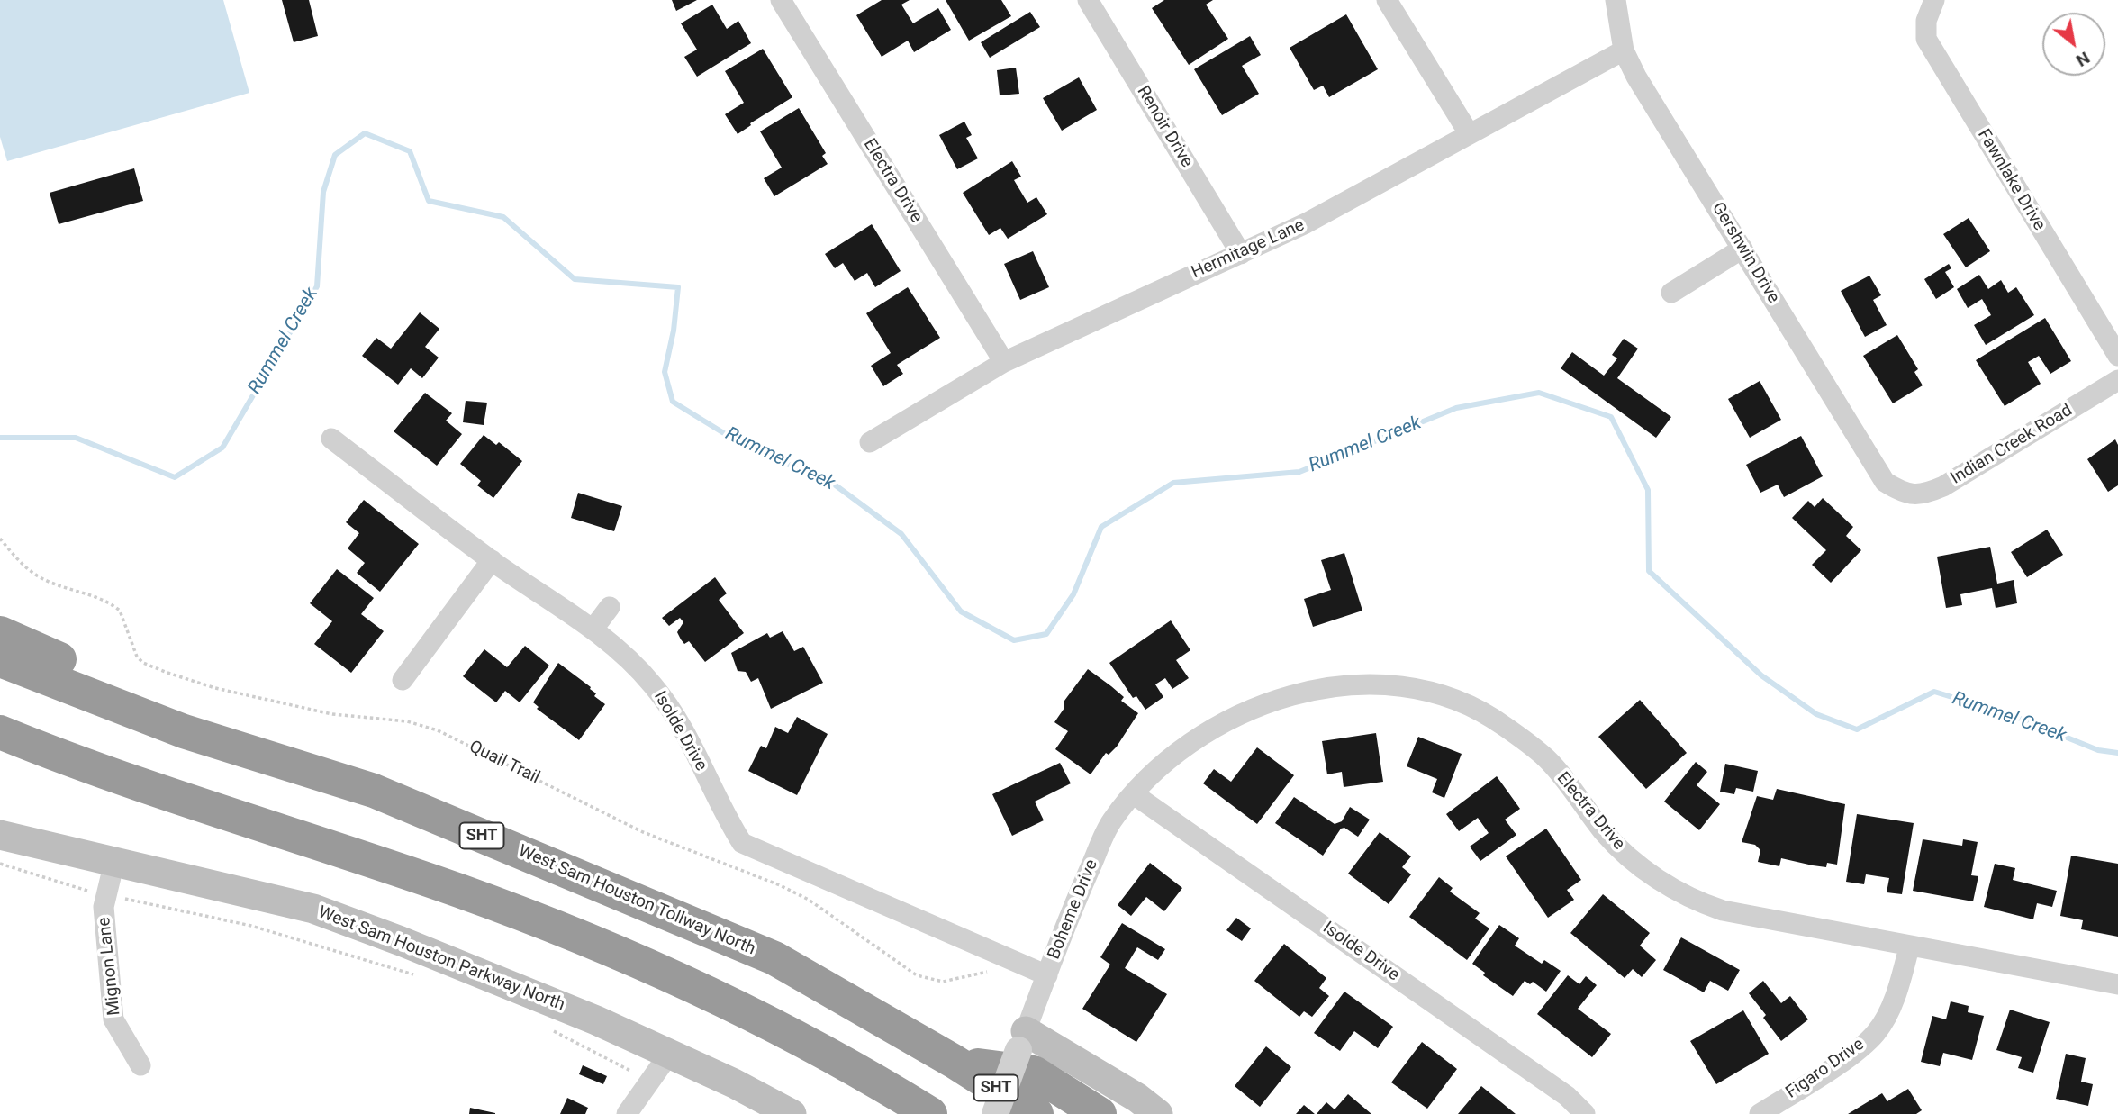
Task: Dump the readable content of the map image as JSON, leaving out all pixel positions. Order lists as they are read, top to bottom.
{
  "streets": {
    "highway": ["SHT", "West Sam Houston Tollway North"],
    "main road": ["West Sam Houston Parkway North"],
    "street": [
      "Renoir Drive",
      "Fawnlake Drive",
      "Electra Drive",
      "Hermitage Lane",
      "Gershwin Drive",
      "Indian Creek Road",
      "Isolde Drive",
      "Boheme Drive",
      "Mignon Lane",
      "Figaro Drive"
    ],
    "path": ["Quail Trail"]
  },
  "crossings": [
    ["Renoir Drive", "Hermitage Lane"],
    ["Electra Drive", "Hermitage Lane"],
    ["Electra Drive", "Isolde Drive"],
    ["Electra Drive", "Boheme Drive"],
    ["Electra Drive", "Figaro Drive"],
    ["Hermitage Lane", "Gershwin Drive"],
    ["Gershwin Drive", "Indian Creek Road"],
    ["Isolde Drive", "Boheme Drive"],
    ["West Sam Houston Parkway North", "Mignon Lane"]
  ],
  "water": ["Rummel Creek"],
  "north": "bottom right"
}
